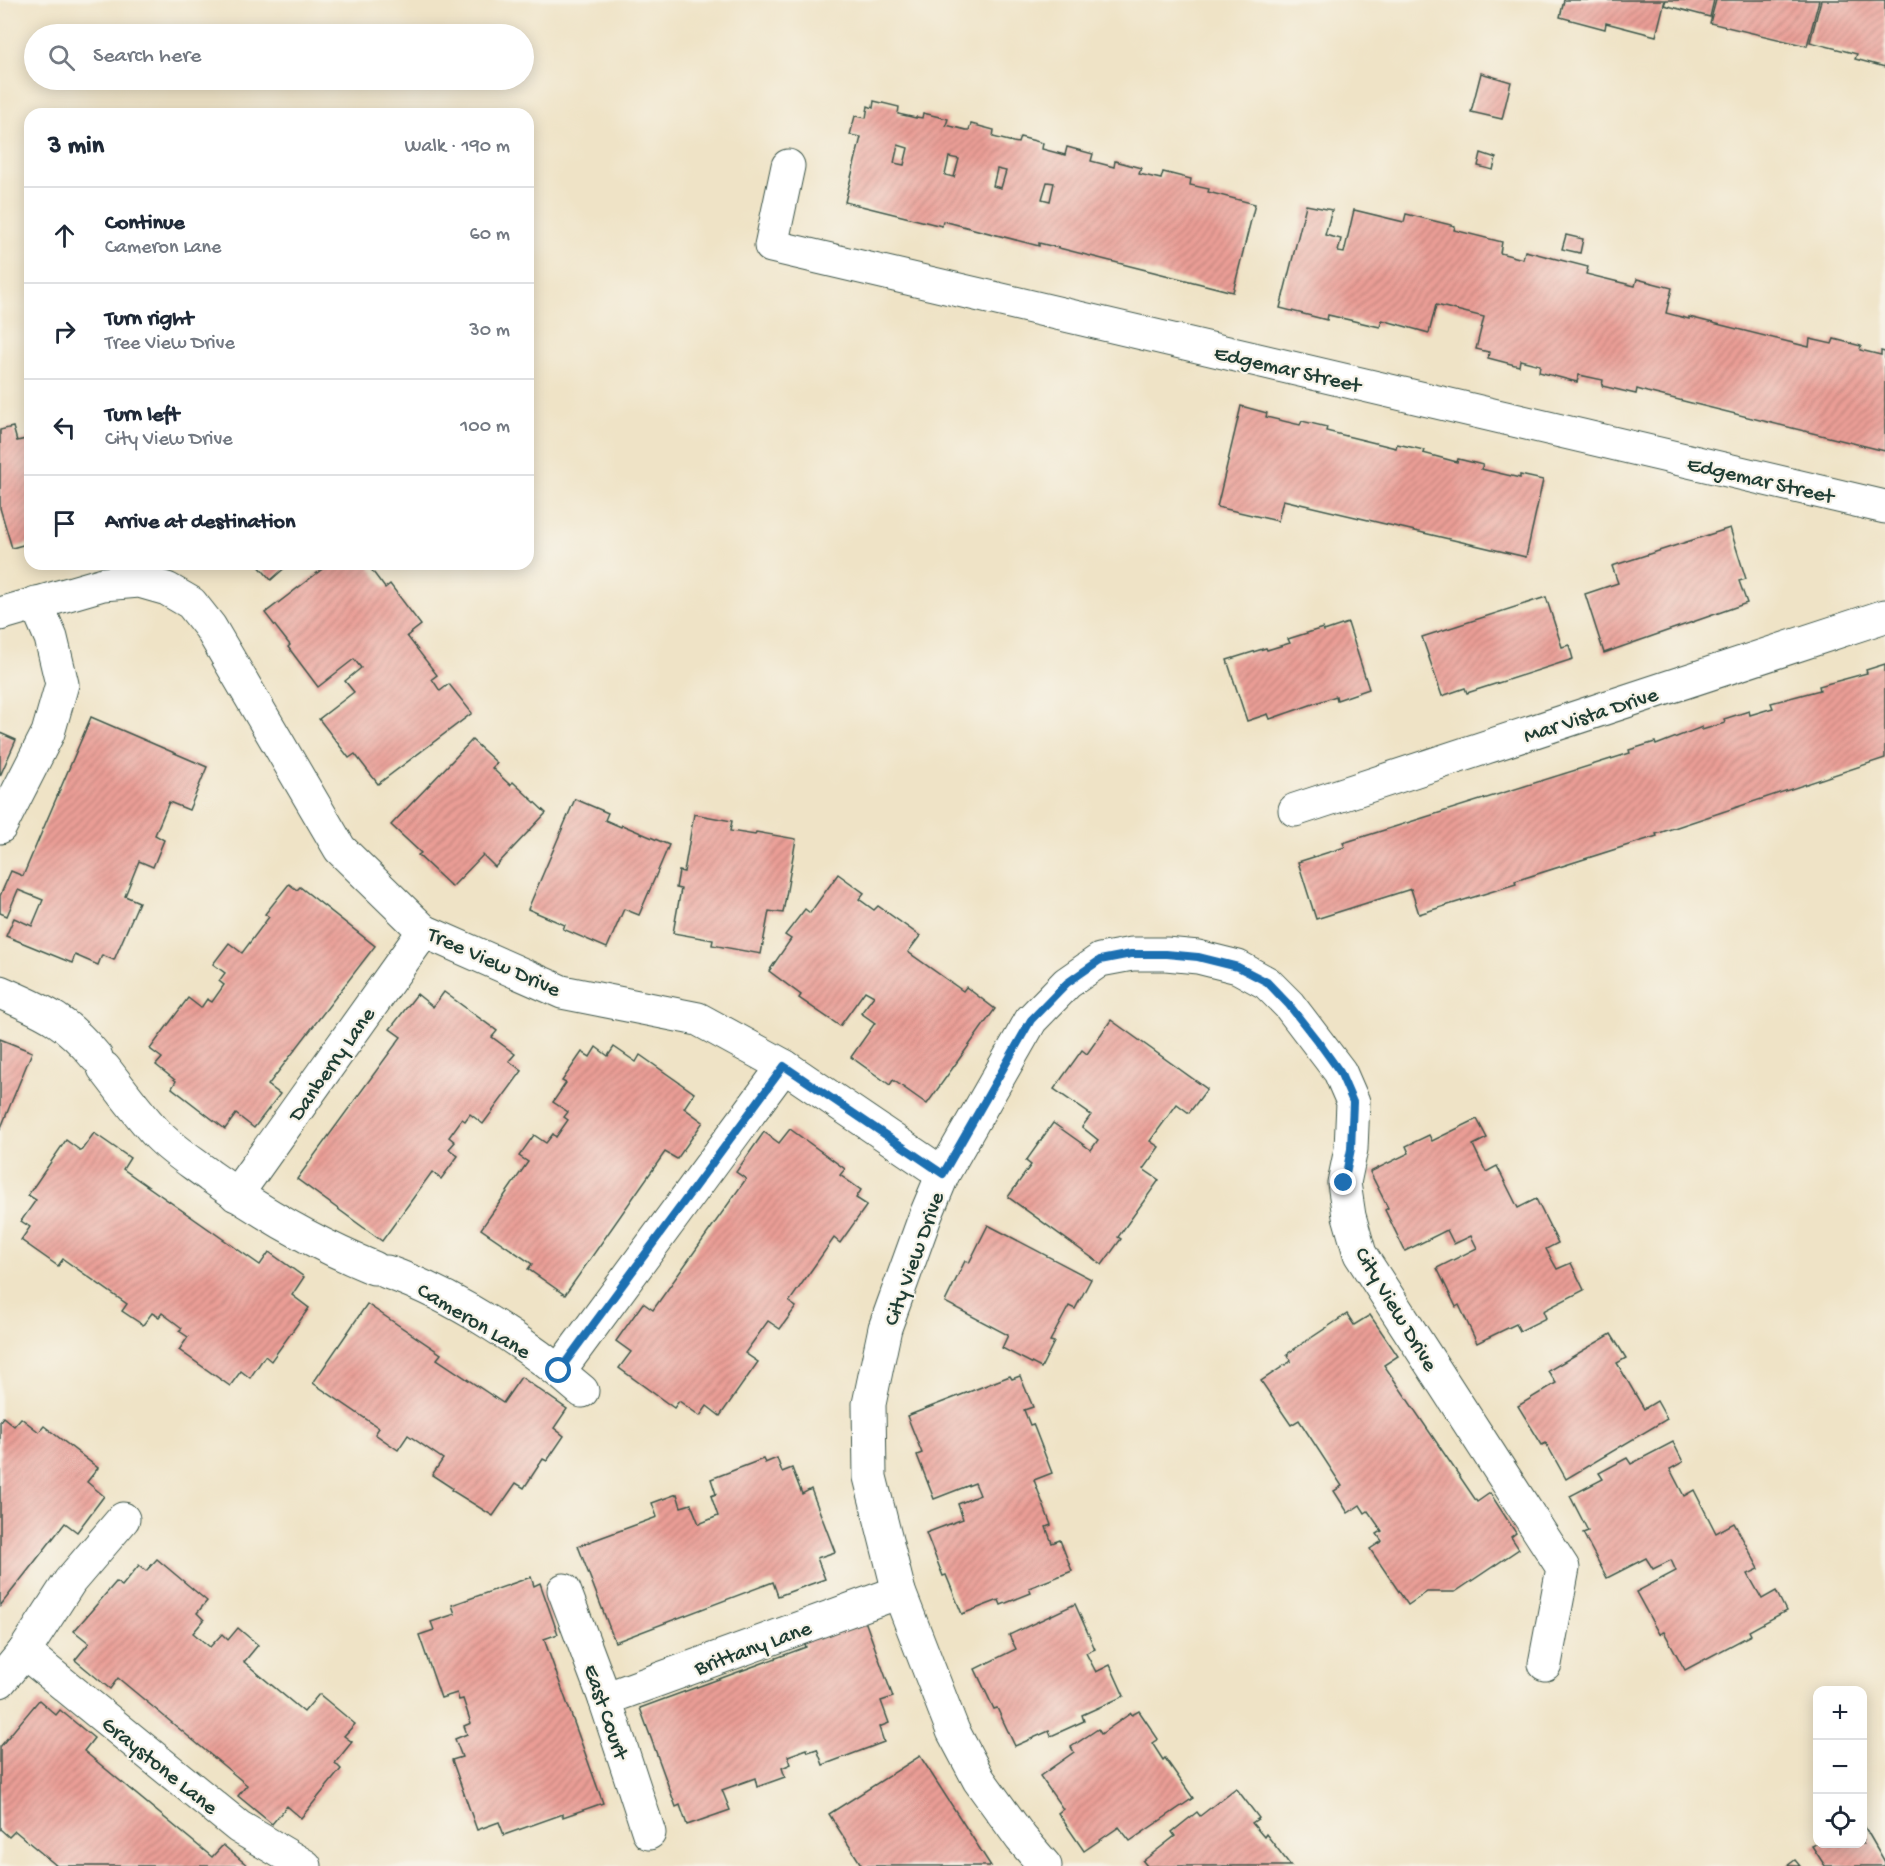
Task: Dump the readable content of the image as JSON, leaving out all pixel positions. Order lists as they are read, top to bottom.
{
  "streets": {
    "street": [
      "Edgemar Street",
      "Mar Vista Drive",
      "Tree View Drive",
      "Danberry Lane",
      "City View Drive",
      "Cameron Lane",
      "Brittany Lane",
      "East Court",
      "Graystone Lane"
    ]
  },
  "crossings": [
    ["Tree View Drive", "Danberry Lane"],
    ["Tree View Drive", "City View Drive"],
    ["Tree View Drive", "Cameron Lane"],
    ["Danberry Lane", "Cameron Lane"],
    ["City View Drive", "Brittany Lane"],
    ["Brittany Lane", "East Court"]
  ],
  "page": {
    "search": "Search here",
    "heading": ["3 min", "Walk · 190 m"],
    "list": [
      ["Continue", "Cameron Lane", "60 m"],
      ["Turn right", "Tree View Drive", "30 m"],
      ["Turn left", "City View Drive", "100 m"],
      "Arrive at destination"
    ],
    "map_buttons": ["+", "−"]
  }
}
